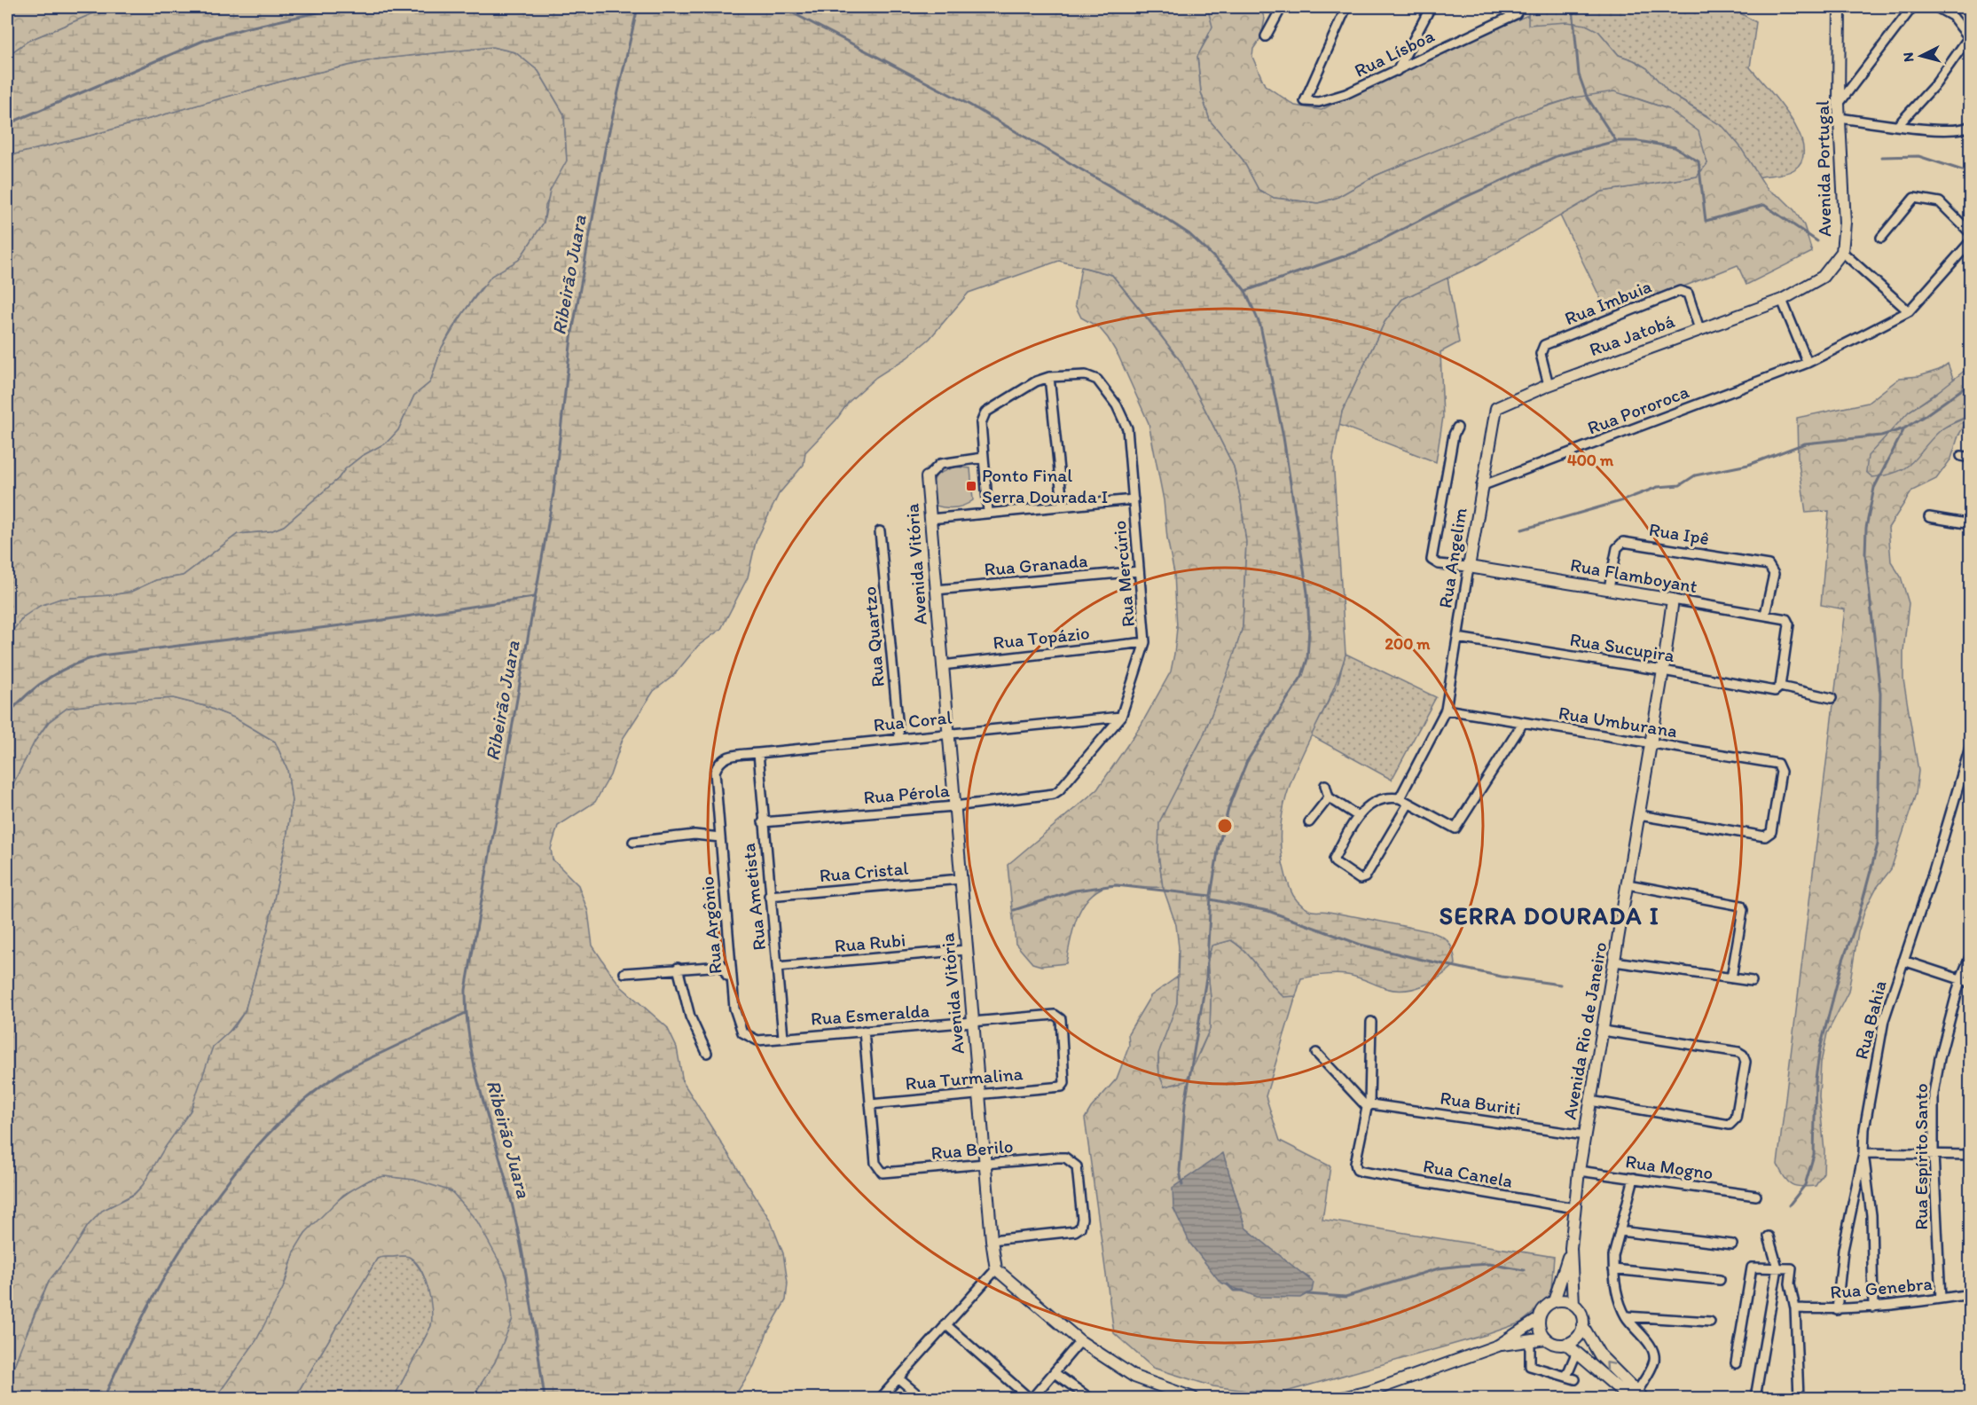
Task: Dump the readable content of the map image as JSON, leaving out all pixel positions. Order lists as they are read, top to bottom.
{
  "streets": {
    "street": [
      "Rua Lísboa",
      "Avenida Portugal",
      "Rua Imbuia",
      "Rua Jatobá",
      "Rua Pororoca",
      "Rua Ipê",
      "Rua Angelim",
      "Avenida Vitória",
      "Rua Granada",
      "Rua Mercúrio",
      "Rua Flamboyant",
      "Rua Quartzo",
      "Rua Topázio",
      "Rua Sucupira",
      "Rua Coral",
      "Rua Umburana",
      "Rua Pérola",
      "Rua Cristal",
      "Rua Ametista",
      "Rua Argônio",
      "Rua Rubi",
      "Rua Esmeralda",
      "Rua Bahia",
      "Avenida Rio de Janeiro",
      "Rua Turmalina",
      "Rua Buriti",
      "Rua Berilo",
      "Rua Espírito Santo",
      "Rua Mogno",
      "Rua Canela",
      "Rua Genebra"
    ]
  },
  "crossings": [
    ["Avenida Portugal", "Rua Jatobá"],
    ["Rua Imbuia", "Rua Jatobá"],
    ["Rua Jatobá", "Rua Angelim"],
    ["Rua Pororoca", "Rua Angelim"],
    ["Rua Ipê", "Rua Flamboyant"],
    ["Rua Angelim", "Rua Flamboyant"],
    ["Rua Angelim", "Rua Sucupira"],
    ["Rua Angelim", "Rua Umburana"],
    ["Avenida Vitória", "Rua Granada"],
    ["Avenida Vitória", "Rua Topázio"],
    ["Avenida Vitória", "Rua Coral"],
    ["Avenida Vitória", "Rua Pérola"],
    ["Avenida Vitória", "Rua Cristal"],
    ["Avenida Vitória", "Rua Rubi"],
    ["Avenida Vitória", "Rua Esmeralda"],
    ["Avenida Vitória", "Rua Turmalina"],
    ["Avenida Vitória", "Rua Berilo"],
    ["Rua Granada", "Rua Mercúrio"],
    ["Rua Mercúrio", "Rua Topázio"],
    ["Rua Mercúrio", "Rua Coral"],
    ["Rua Mercúrio", "Rua Pérola"],
    ["Rua Flamboyant", "Rua Sucupira"],
    ["Rua Flamboyant", "Avenida Rio de Janeiro"],
    ["Rua Quartzo", "Rua Coral"],
    ["Rua Sucupira", "Avenida Rio de Janeiro"],
    ["Rua Coral", "Rua Ametista"],
    ["Rua Coral", "Rua Argônio"],
    ["Rua Umburana", "Avenida Rio de Janeiro"],
    ["Rua Pérola", "Rua Ametista"],
    ["Rua Cristal", "Rua Ametista"],
    ["Rua Ametista", "Rua Argônio"],
    ["Rua Ametista", "Rua Rubi"],
    ["Rua Ametista", "Rua Esmeralda"],
    ["Rua Argônio", "Rua Esmeralda"],
    ["Rua Esmeralda", "Rua Turmalina"],
    ["Rua Bahia", "Rua Genebra"],
    ["Avenida Rio de Janeiro", "Rua Buriti"],
    ["Avenida Rio de Janeiro", "Rua Mogno"],
    ["Avenida Rio de Janeiro", "Rua Canela"],
    ["Rua Turmalina", "Rua Berilo"],
    ["Rua Buriti", "Rua Canela"],
    ["Rua Espírito Santo", "Rua Genebra"]
  ],
  "districts": ["SERRA DOURADA I"],
  "water": ["Ribeirão Juara"],
  "places": {
    "transit": ["Ponto Final Serra Dourada I"]
  },
  "north": "left",
  "rings": ["400 m", "200 m"]
}
